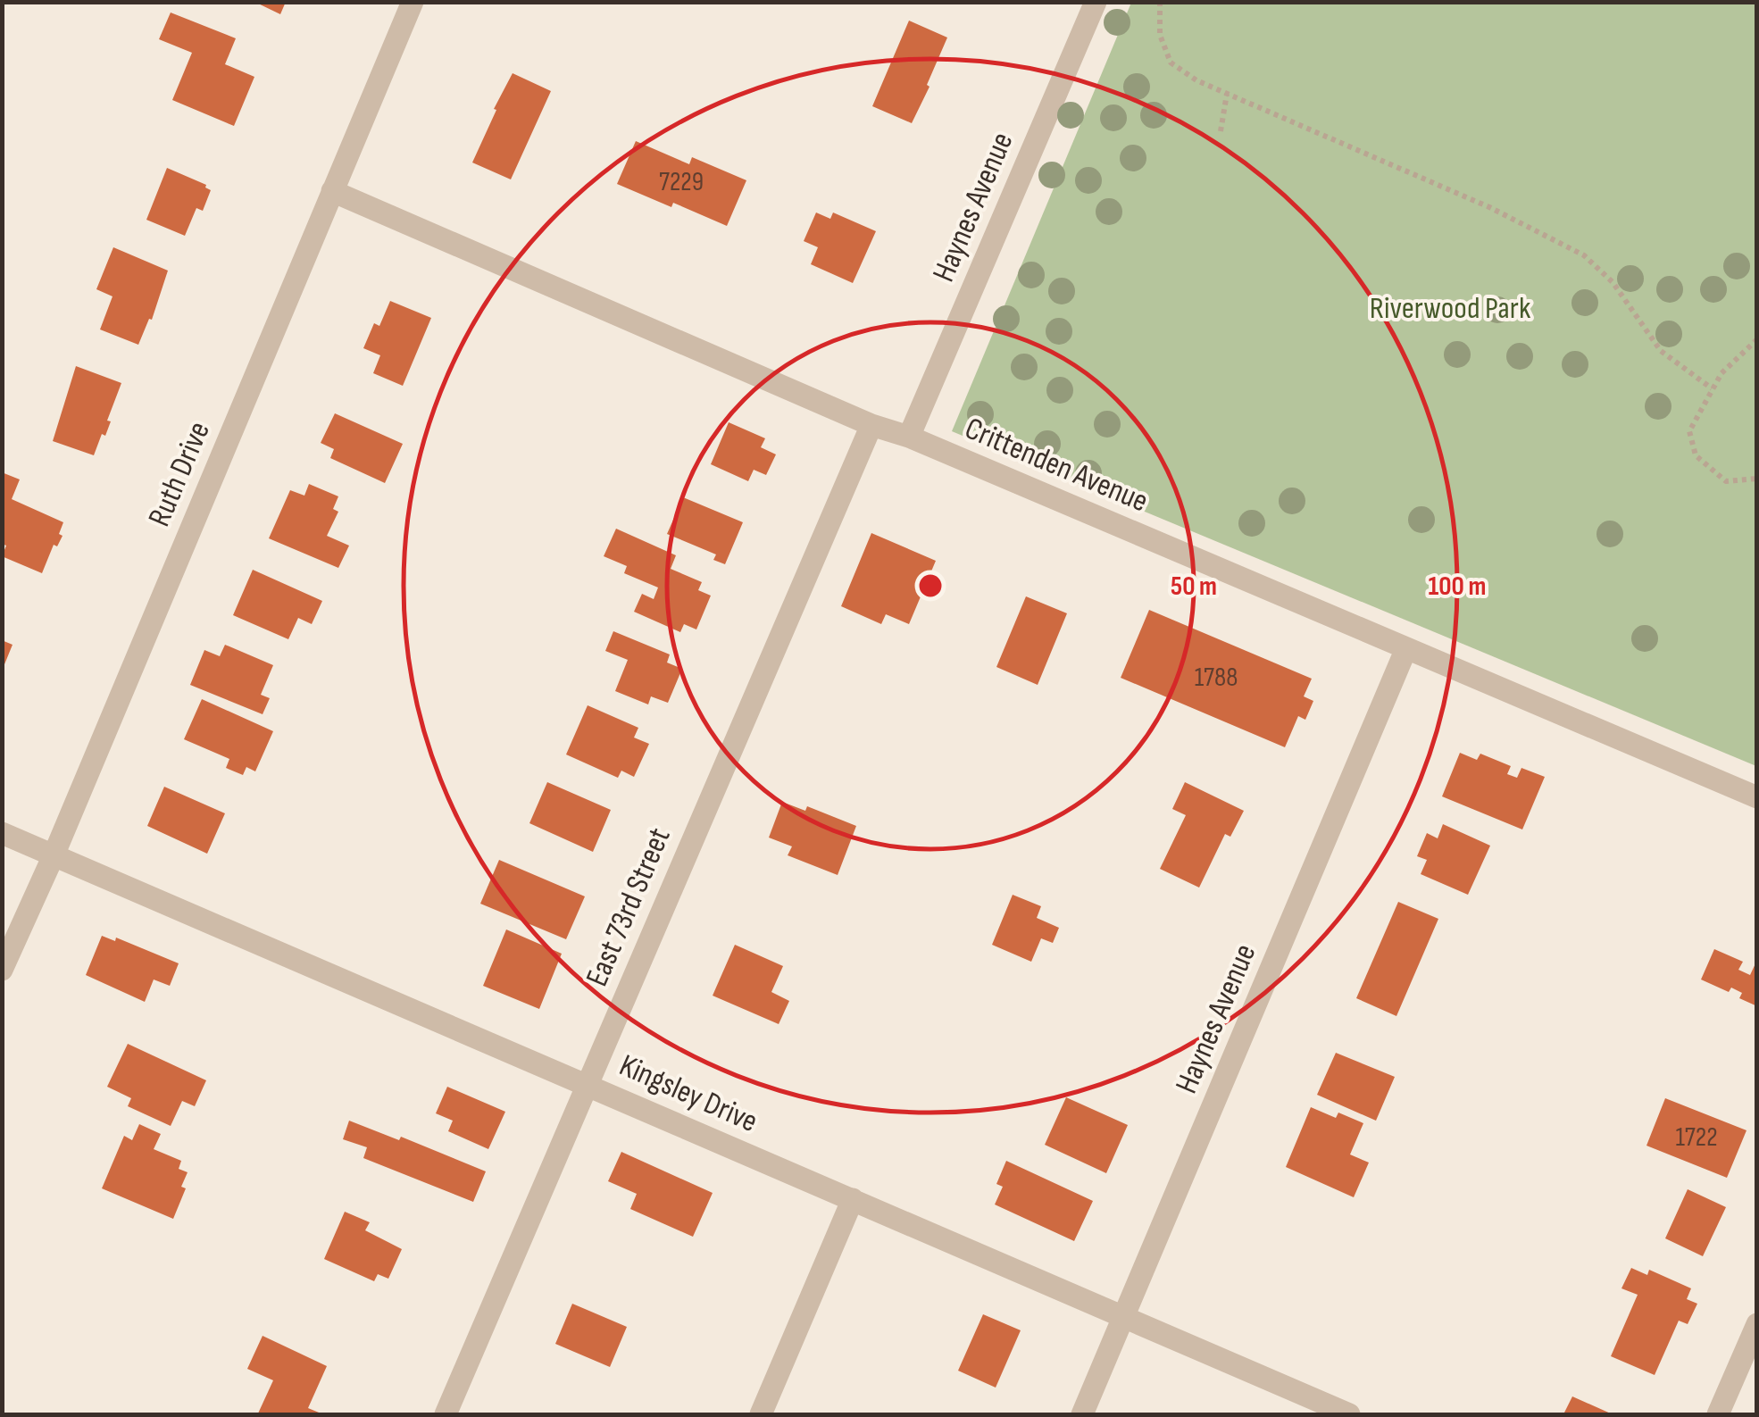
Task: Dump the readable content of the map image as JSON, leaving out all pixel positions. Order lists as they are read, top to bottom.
{
  "streets": {
    "street": [
      "Haynes Avenue",
      "Crittenden Avenue",
      "Ruth Drive",
      "East 73rd Street",
      "Kingsley Drive"
    ]
  },
  "crossings": [
    ["Haynes Avenue", "Crittenden Avenue"],
    ["Haynes Avenue", "Kingsley Drive"],
    ["Crittenden Avenue", "Ruth Drive"],
    ["Crittenden Avenue", "East 73rd Street"],
    ["Ruth Drive", "Kingsley Drive"],
    ["East 73rd Street", "Kingsley Drive"]
  ],
  "parks": ["Riverwood Park"],
  "house_numbers": ["7229", "1788", "1722"],
  "rings": ["50 m", "100 m"]
}
